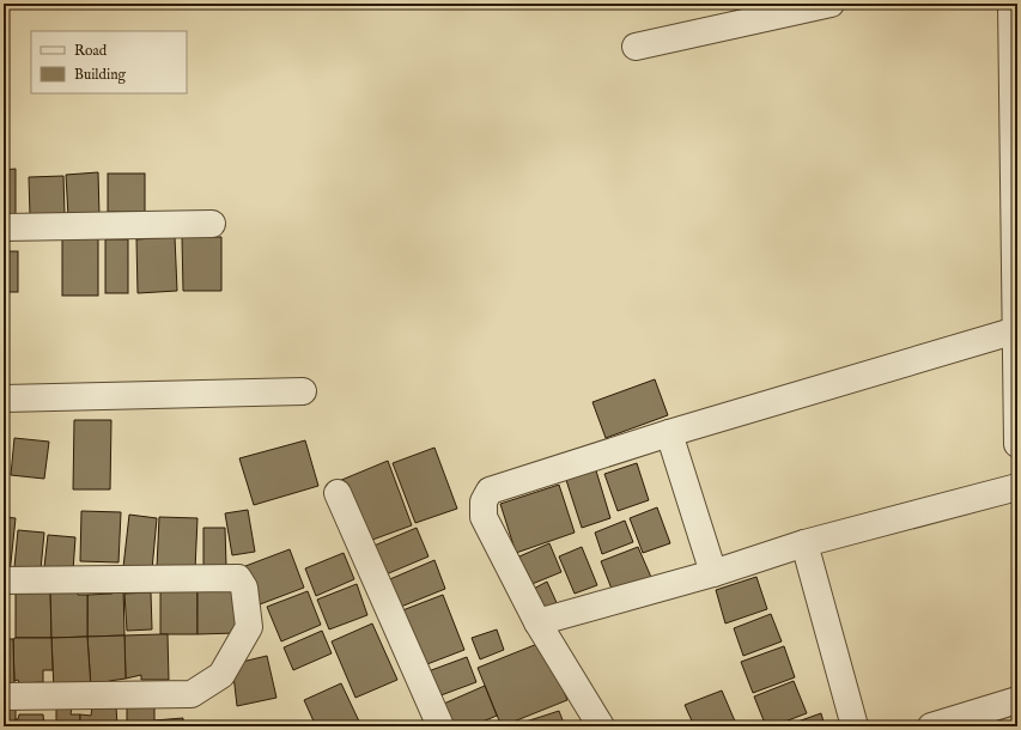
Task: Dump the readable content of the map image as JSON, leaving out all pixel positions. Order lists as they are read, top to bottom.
{
  "legend": ["Road", "Building"]
}
